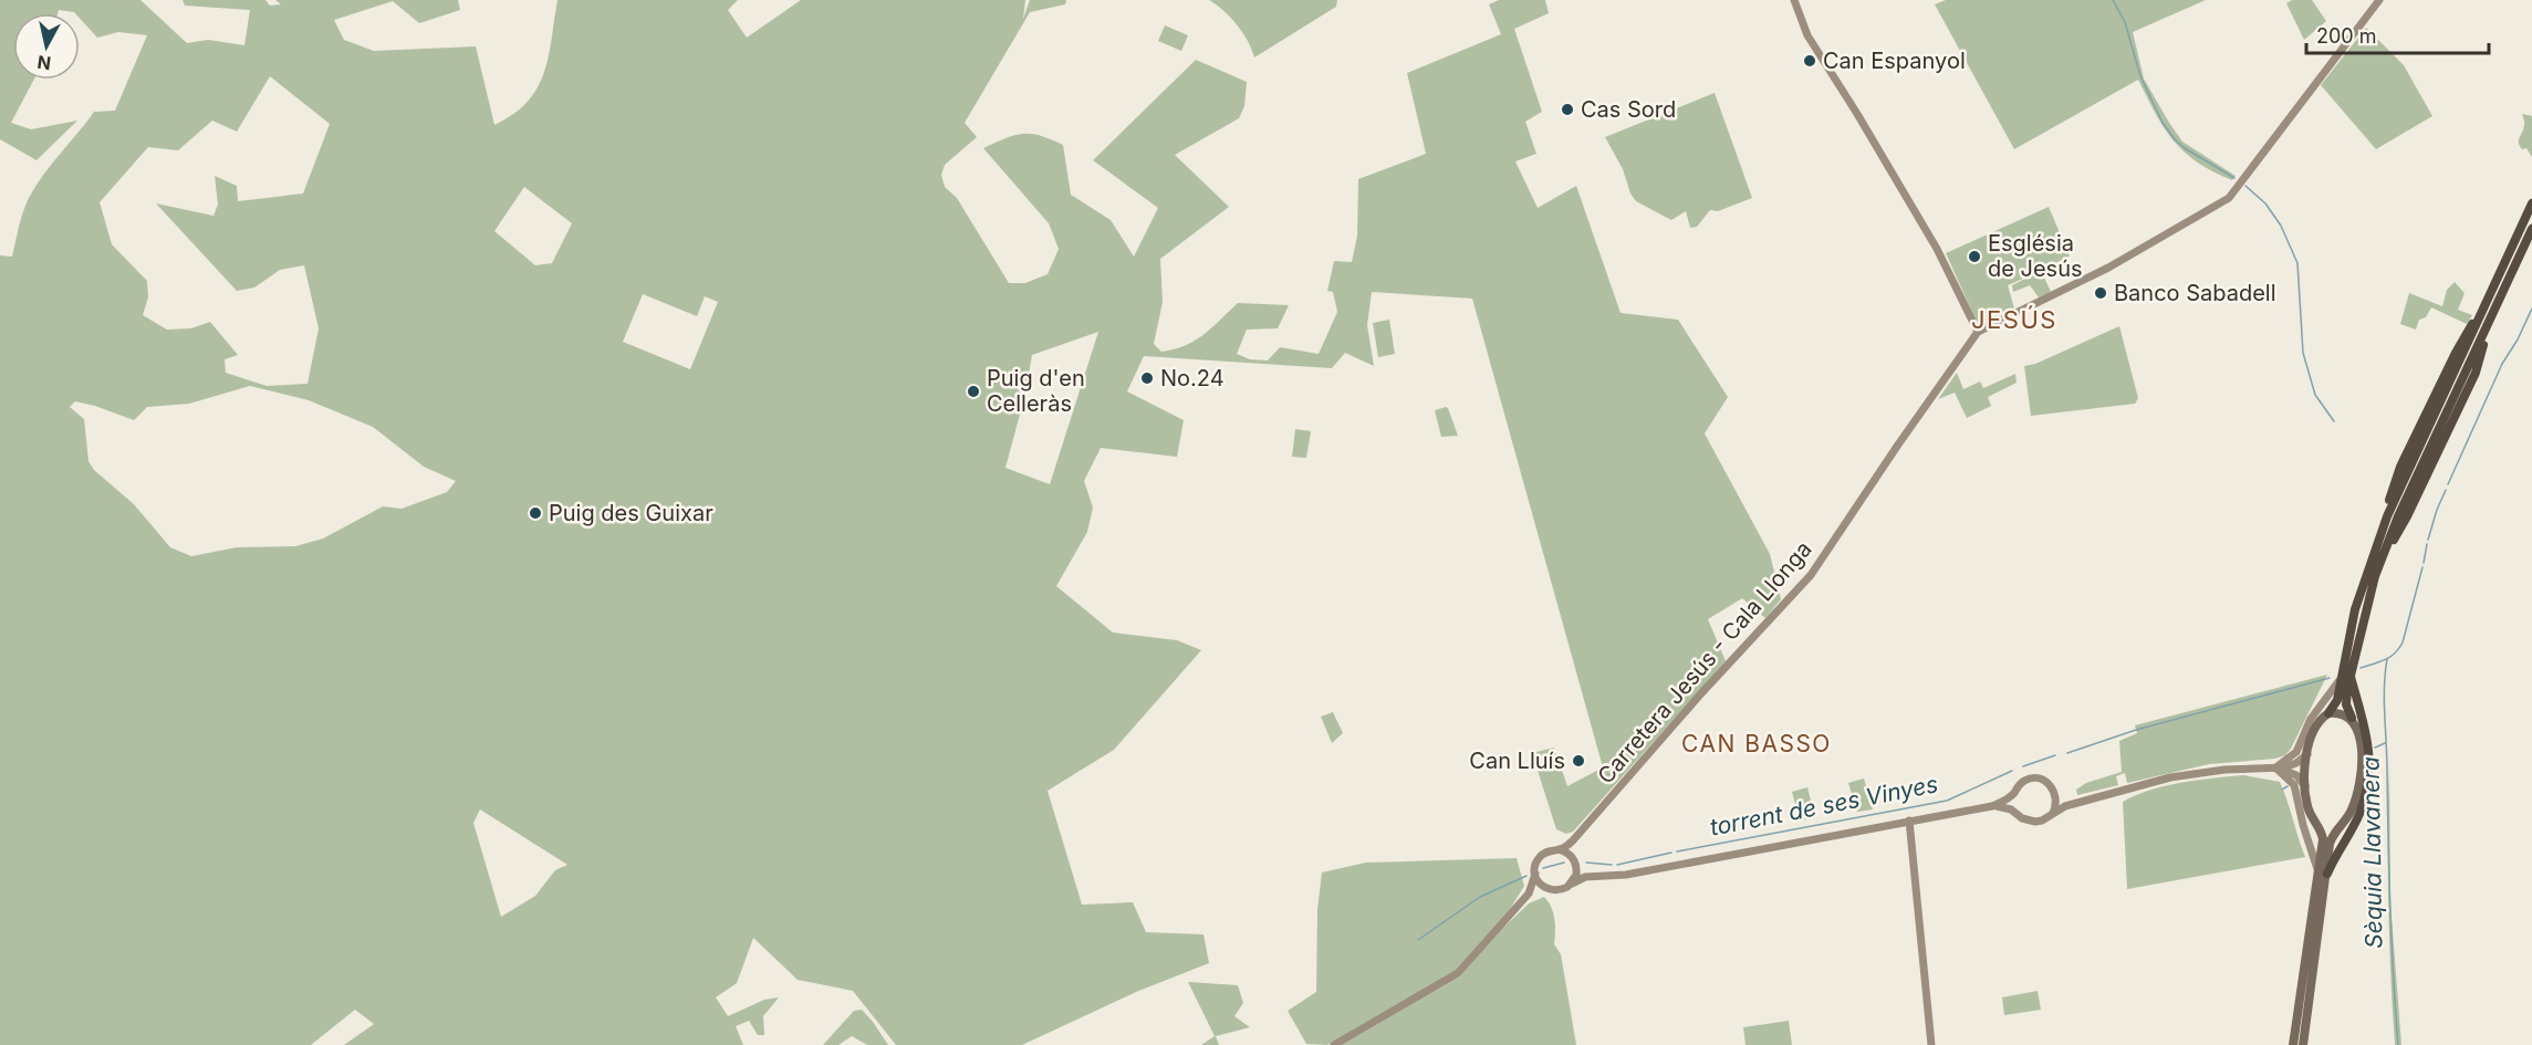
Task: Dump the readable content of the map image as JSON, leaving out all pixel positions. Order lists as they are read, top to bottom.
{
  "streets": {
    "street": ["Carretera Jesús - Cala Llonga"]
  },
  "districts": ["JESÚS", "CAN BASSO"],
  "water": ["torrent de ses Vinyes", "Sèquia Llavanera"],
  "places": [
    "Can Espanyol",
    "Cas Sord",
    "Església de Jesús",
    "Banco Sabadell",
    "No.24",
    "Puig d'en Celleràs",
    "Puig des Guixar",
    "Can Lluís"
  ],
  "scale_bar": "200 m",
  "north": "bottom"
}
